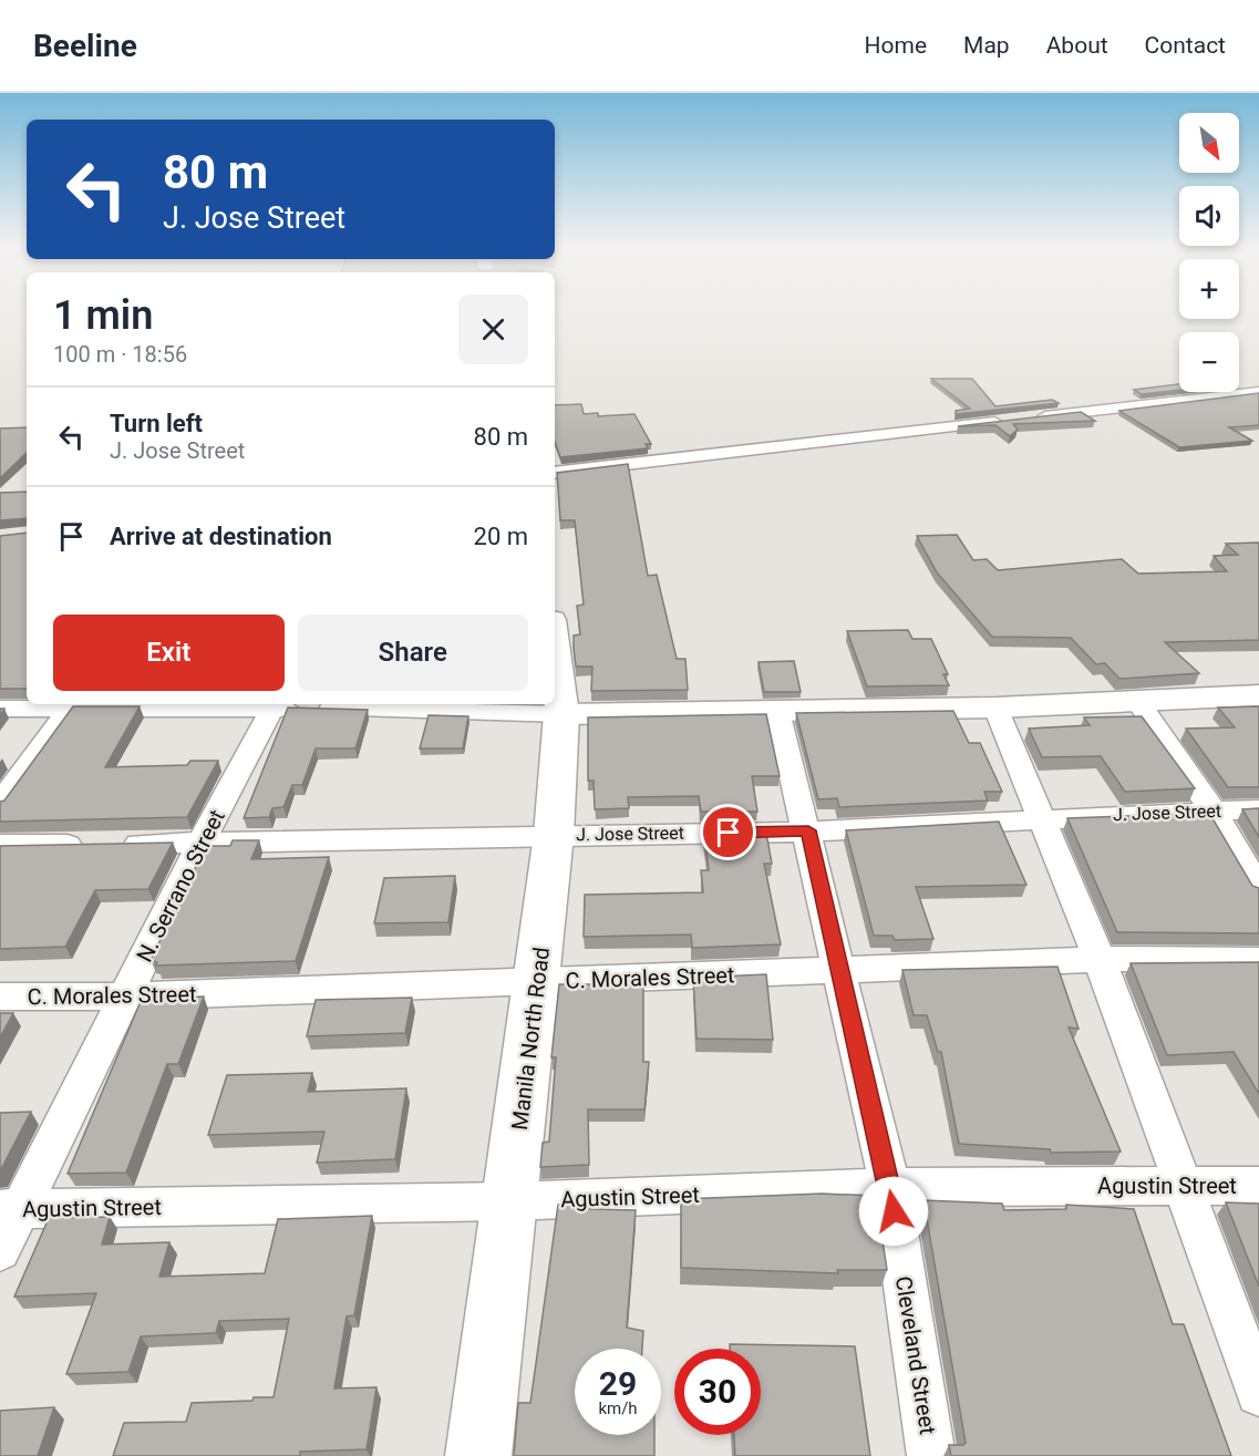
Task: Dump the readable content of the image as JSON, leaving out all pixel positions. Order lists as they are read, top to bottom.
{
  "streets": {
    "main road": ["Manila North Road"],
    "street": [
      "J. Jose Street",
      "N. Serrano Street",
      "C. Morales Street",
      "Agustin Street",
      "Cleveland Street"
    ]
  },
  "crossings": [
    ["J. Jose Street", "N. Serrano Street"],
    ["J. Jose Street", "Manila North Road"],
    ["J. Jose Street", "Cleveland Street"],
    ["N. Serrano Street", "C. Morales Street"],
    ["N. Serrano Street", "Agustin Street"],
    ["C. Morales Street", "Manila North Road"],
    ["C. Morales Street", "Cleveland Street"],
    ["Manila North Road", "Agustin Street"],
    ["Agustin Street", "Cleveland Street"]
  ],
  "north": "bottom right",
  "page": {
    "header": "Beeline",
    "nav": [
      "Home",
      "Map",
      "About",
      "Contact"
    ],
    "map_buttons": ["+", "−"],
    "turn": ["80 m", "J. Jose Street"],
    "heading": ["1 min", "100 m · 18:56"],
    "list": [
      {
        "name": "Turn left",
        "note": "J. Jose Street",
        "value": "80 m"
      },
      {
        "name": "Arrive at destination",
        "value": "20 m"
      }
    ],
    "buttons": ["Exit", "Share"],
    "speed": "29 km/h",
    "limit": "30"
  }
}
